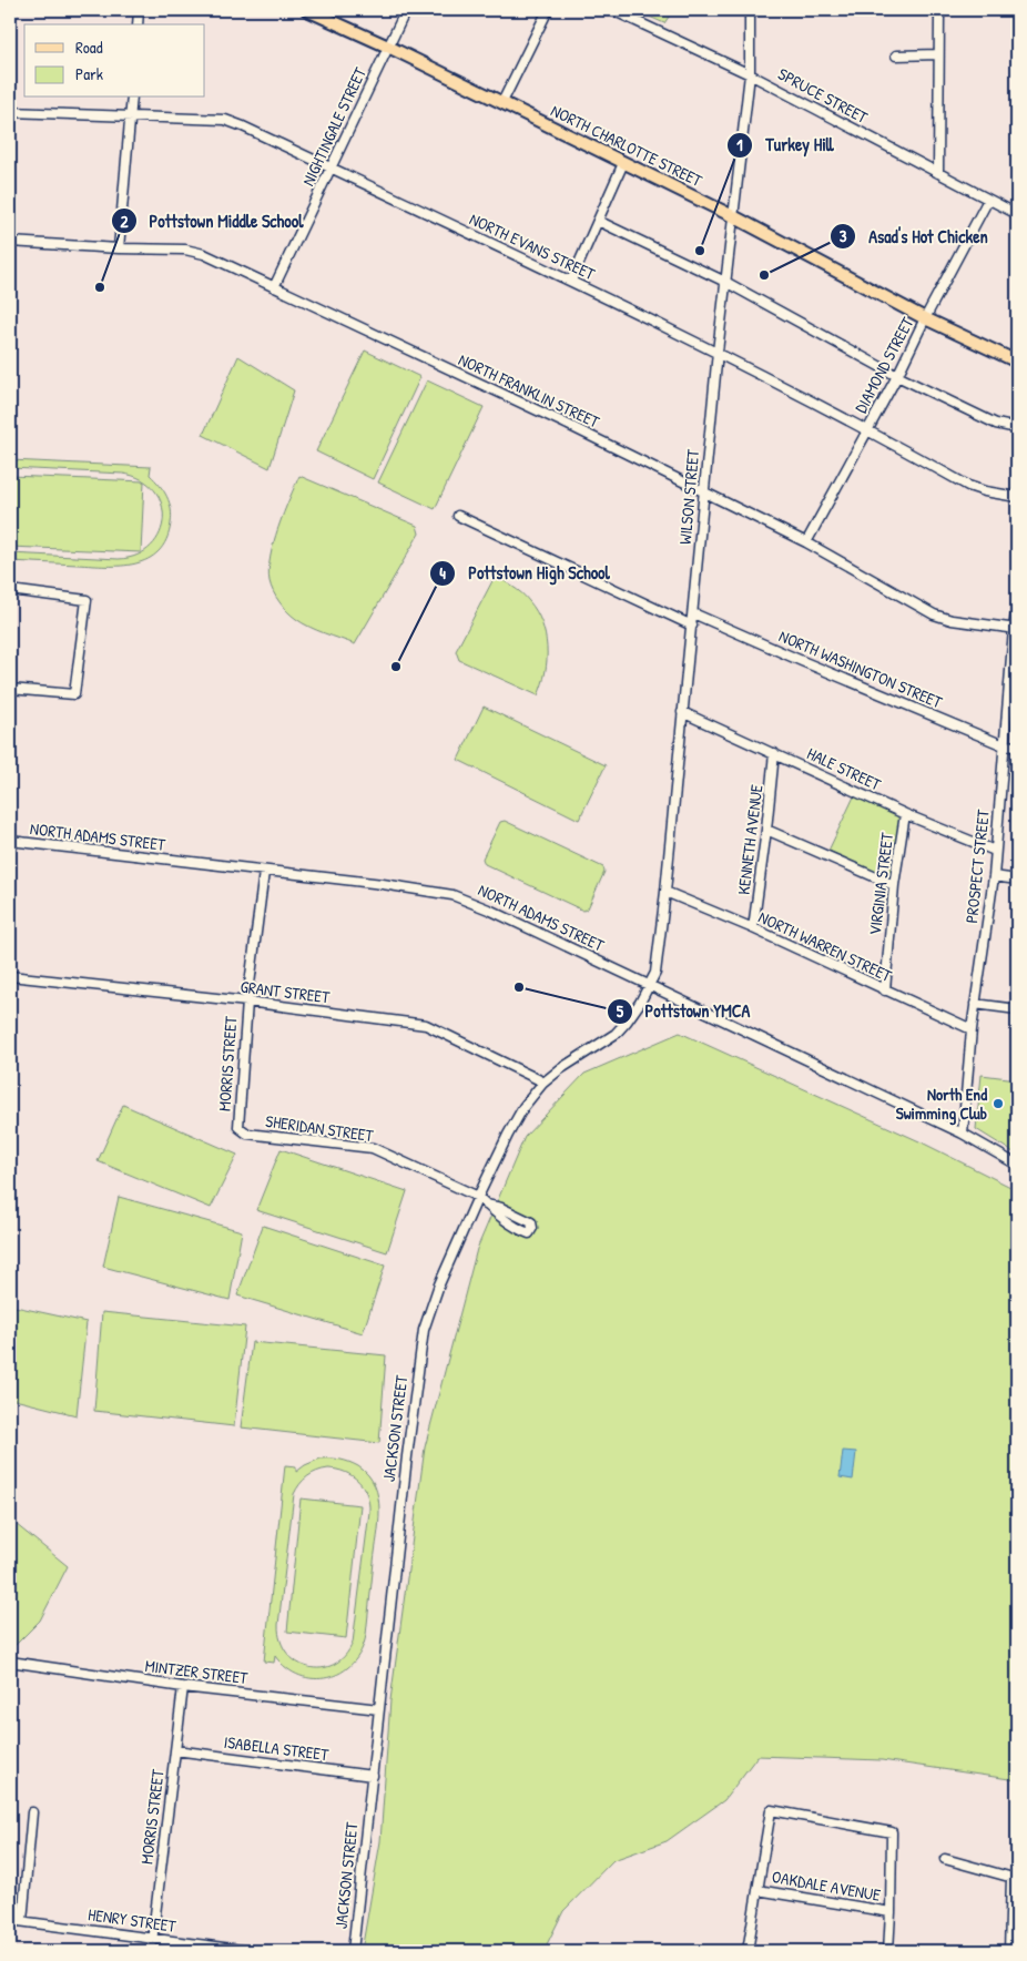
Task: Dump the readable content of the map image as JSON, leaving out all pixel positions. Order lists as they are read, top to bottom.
{
  "streets": {
    "main road": ["NORTH CHARLOTTE STREET"],
    "street": [
      "SPRUCE STREET",
      "NIGHTINGALE STREET",
      "NORTH EVANS STREET",
      "DIAMOND STREET",
      "NORTH FRANKLIN STREET",
      "WILSON STREET",
      "NORTH WASHINGTON STREET",
      "HALE STREET",
      "NORTH ADAMS STREET",
      "KENNETH AVENUE",
      "PROSPECT STREET",
      "VIRGINIA STREET",
      "NORTH WARREN STREET",
      "GRANT STREET",
      "MORRIS STREET",
      "SHERIDAN STREET",
      "JACKSON STREET",
      "MINTZER STREET",
      "ISABELLA STREET",
      "OAKDALE AVENUE",
      "HENRY STREET"
    ]
  },
  "crossings": [
    ["SPRUCE STREET", "DIAMOND STREET"],
    ["SPRUCE STREET", "WILSON STREET"],
    ["NIGHTINGALE STREET", "NORTH CHARLOTTE STREET"],
    ["NIGHTINGALE STREET", "NORTH EVANS STREET"],
    ["NIGHTINGALE STREET", "NORTH FRANKLIN STREET"],
    ["NORTH CHARLOTTE STREET", "DIAMOND STREET"],
    ["NORTH CHARLOTTE STREET", "WILSON STREET"],
    ["NORTH EVANS STREET", "DIAMOND STREET"],
    ["NORTH EVANS STREET", "WILSON STREET"],
    ["DIAMOND STREET", "NORTH FRANKLIN STREET"],
    ["NORTH FRANKLIN STREET", "WILSON STREET"],
    ["NORTH FRANKLIN STREET", "PROSPECT STREET"],
    ["WILSON STREET", "NORTH WASHINGTON STREET"],
    ["WILSON STREET", "HALE STREET"],
    ["WILSON STREET", "NORTH ADAMS STREET"],
    ["WILSON STREET", "NORTH WARREN STREET"],
    ["WILSON STREET", "JACKSON STREET"],
    ["NORTH WASHINGTON STREET", "PROSPECT STREET"],
    ["HALE STREET", "KENNETH AVENUE"],
    ["HALE STREET", "PROSPECT STREET"],
    ["HALE STREET", "VIRGINIA STREET"],
    ["NORTH ADAMS STREET", "PROSPECT STREET"],
    ["NORTH ADAMS STREET", "MORRIS STREET"],
    ["NORTH ADAMS STREET", "JACKSON STREET"],
    ["KENNETH AVENUE", "NORTH WARREN STREET"],
    ["PROSPECT STREET", "NORTH WARREN STREET"],
    ["VIRGINIA STREET", "NORTH WARREN STREET"],
    ["GRANT STREET", "MORRIS STREET"],
    ["GRANT STREET", "JACKSON STREET"],
    ["MORRIS STREET", "SHERIDAN STREET"],
    ["MORRIS STREET", "MINTZER STREET"],
    ["MORRIS STREET", "ISABELLA STREET"],
    ["MORRIS STREET", "HENRY STREET"],
    ["SHERIDAN STREET", "JACKSON STREET"],
    ["JACKSON STREET", "MINTZER STREET"],
    ["JACKSON STREET", "ISABELLA STREET"]
  ],
  "places": [
    "Turkey Hill",
    "Asad's Hot Chicken",
    "Pottstown Middle School",
    "Pottstown High School",
    "Pottstown YMCA",
    "North End Swimming Club"
  ],
  "legend": ["Road", "Park"]
}
